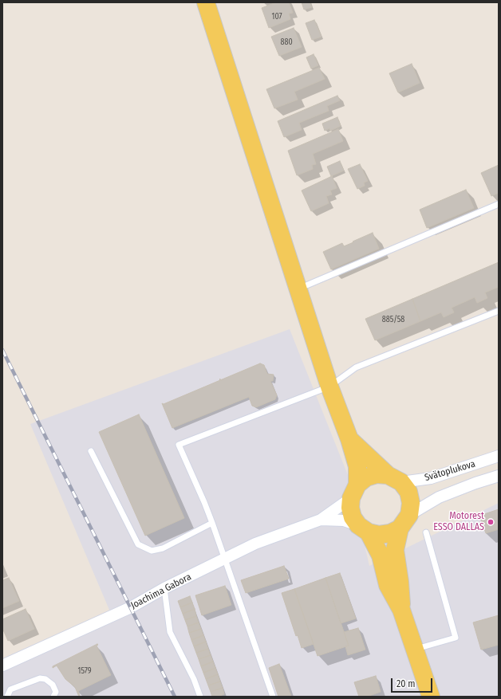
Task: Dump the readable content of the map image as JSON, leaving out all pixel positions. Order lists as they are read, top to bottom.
{
  "streets": {
    "street": ["Svätoplukova", "Joachima Gabora"]
  },
  "crossings": [
    ["Svätoplukova", "Joachima Gabora"]
  ],
  "places": ["Motorest ESSO DALLAS"],
  "house_numbers": [
    "107",
    "880",
    "885/58",
    "1579"
  ],
  "scale_bar": "20 m"
}
